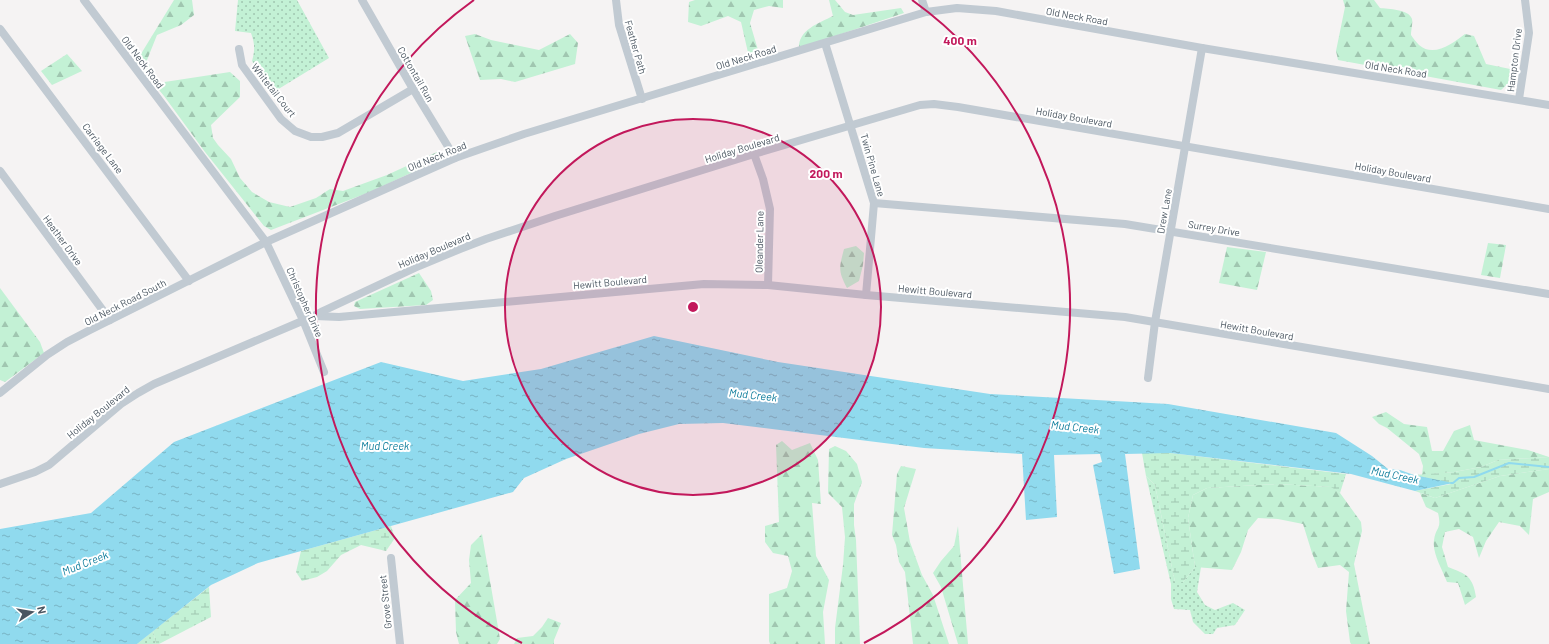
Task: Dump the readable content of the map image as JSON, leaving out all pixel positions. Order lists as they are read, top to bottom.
{
  "streets": {
    "street": [
      "Old Neck Road",
      "Feather Path",
      "Hampton Drive",
      "Cottontail Run",
      "Whitetail Court",
      "Holiday Boulevard",
      "Carriage Lane",
      "Twin Pine Lane",
      "Drew Lane",
      "Surrey Drive",
      "Heather Drive",
      "Oleander Lane",
      "Hewitt Boulevard",
      "Old Neck Road South",
      "Christopher Drive",
      "Grove Street"
    ]
  },
  "crossings": [
    ["Old Neck Road", "Feather Path"],
    ["Old Neck Road", "Hampton Drive"],
    ["Old Neck Road", "Cottontail Run"],
    ["Old Neck Road", "Twin Pine Lane"],
    ["Old Neck Road", "Drew Lane"],
    ["Old Neck Road", "Old Neck Road South"],
    ["Old Neck Road", "Christopher Drive"],
    ["Cottontail Run", "Whitetail Court"],
    ["Holiday Boulevard", "Twin Pine Lane"],
    ["Holiday Boulevard", "Drew Lane"],
    ["Holiday Boulevard", "Oleander Lane"],
    ["Holiday Boulevard", "Hewitt Boulevard"],
    ["Holiday Boulevard", "Christopher Drive"],
    ["Carriage Lane", "Old Neck Road South"],
    ["Twin Pine Lane", "Surrey Drive"],
    ["Twin Pine Lane", "Hewitt Boulevard"],
    ["Drew Lane", "Surrey Drive"],
    ["Drew Lane", "Hewitt Boulevard"],
    ["Heather Drive", "Old Neck Road South"],
    ["Oleander Lane", "Hewitt Boulevard"],
    ["Old Neck Road South", "Christopher Drive"]
  ],
  "water": ["Mud Creek"],
  "north": "right",
  "rings": ["400 m", "200 m"]
}
